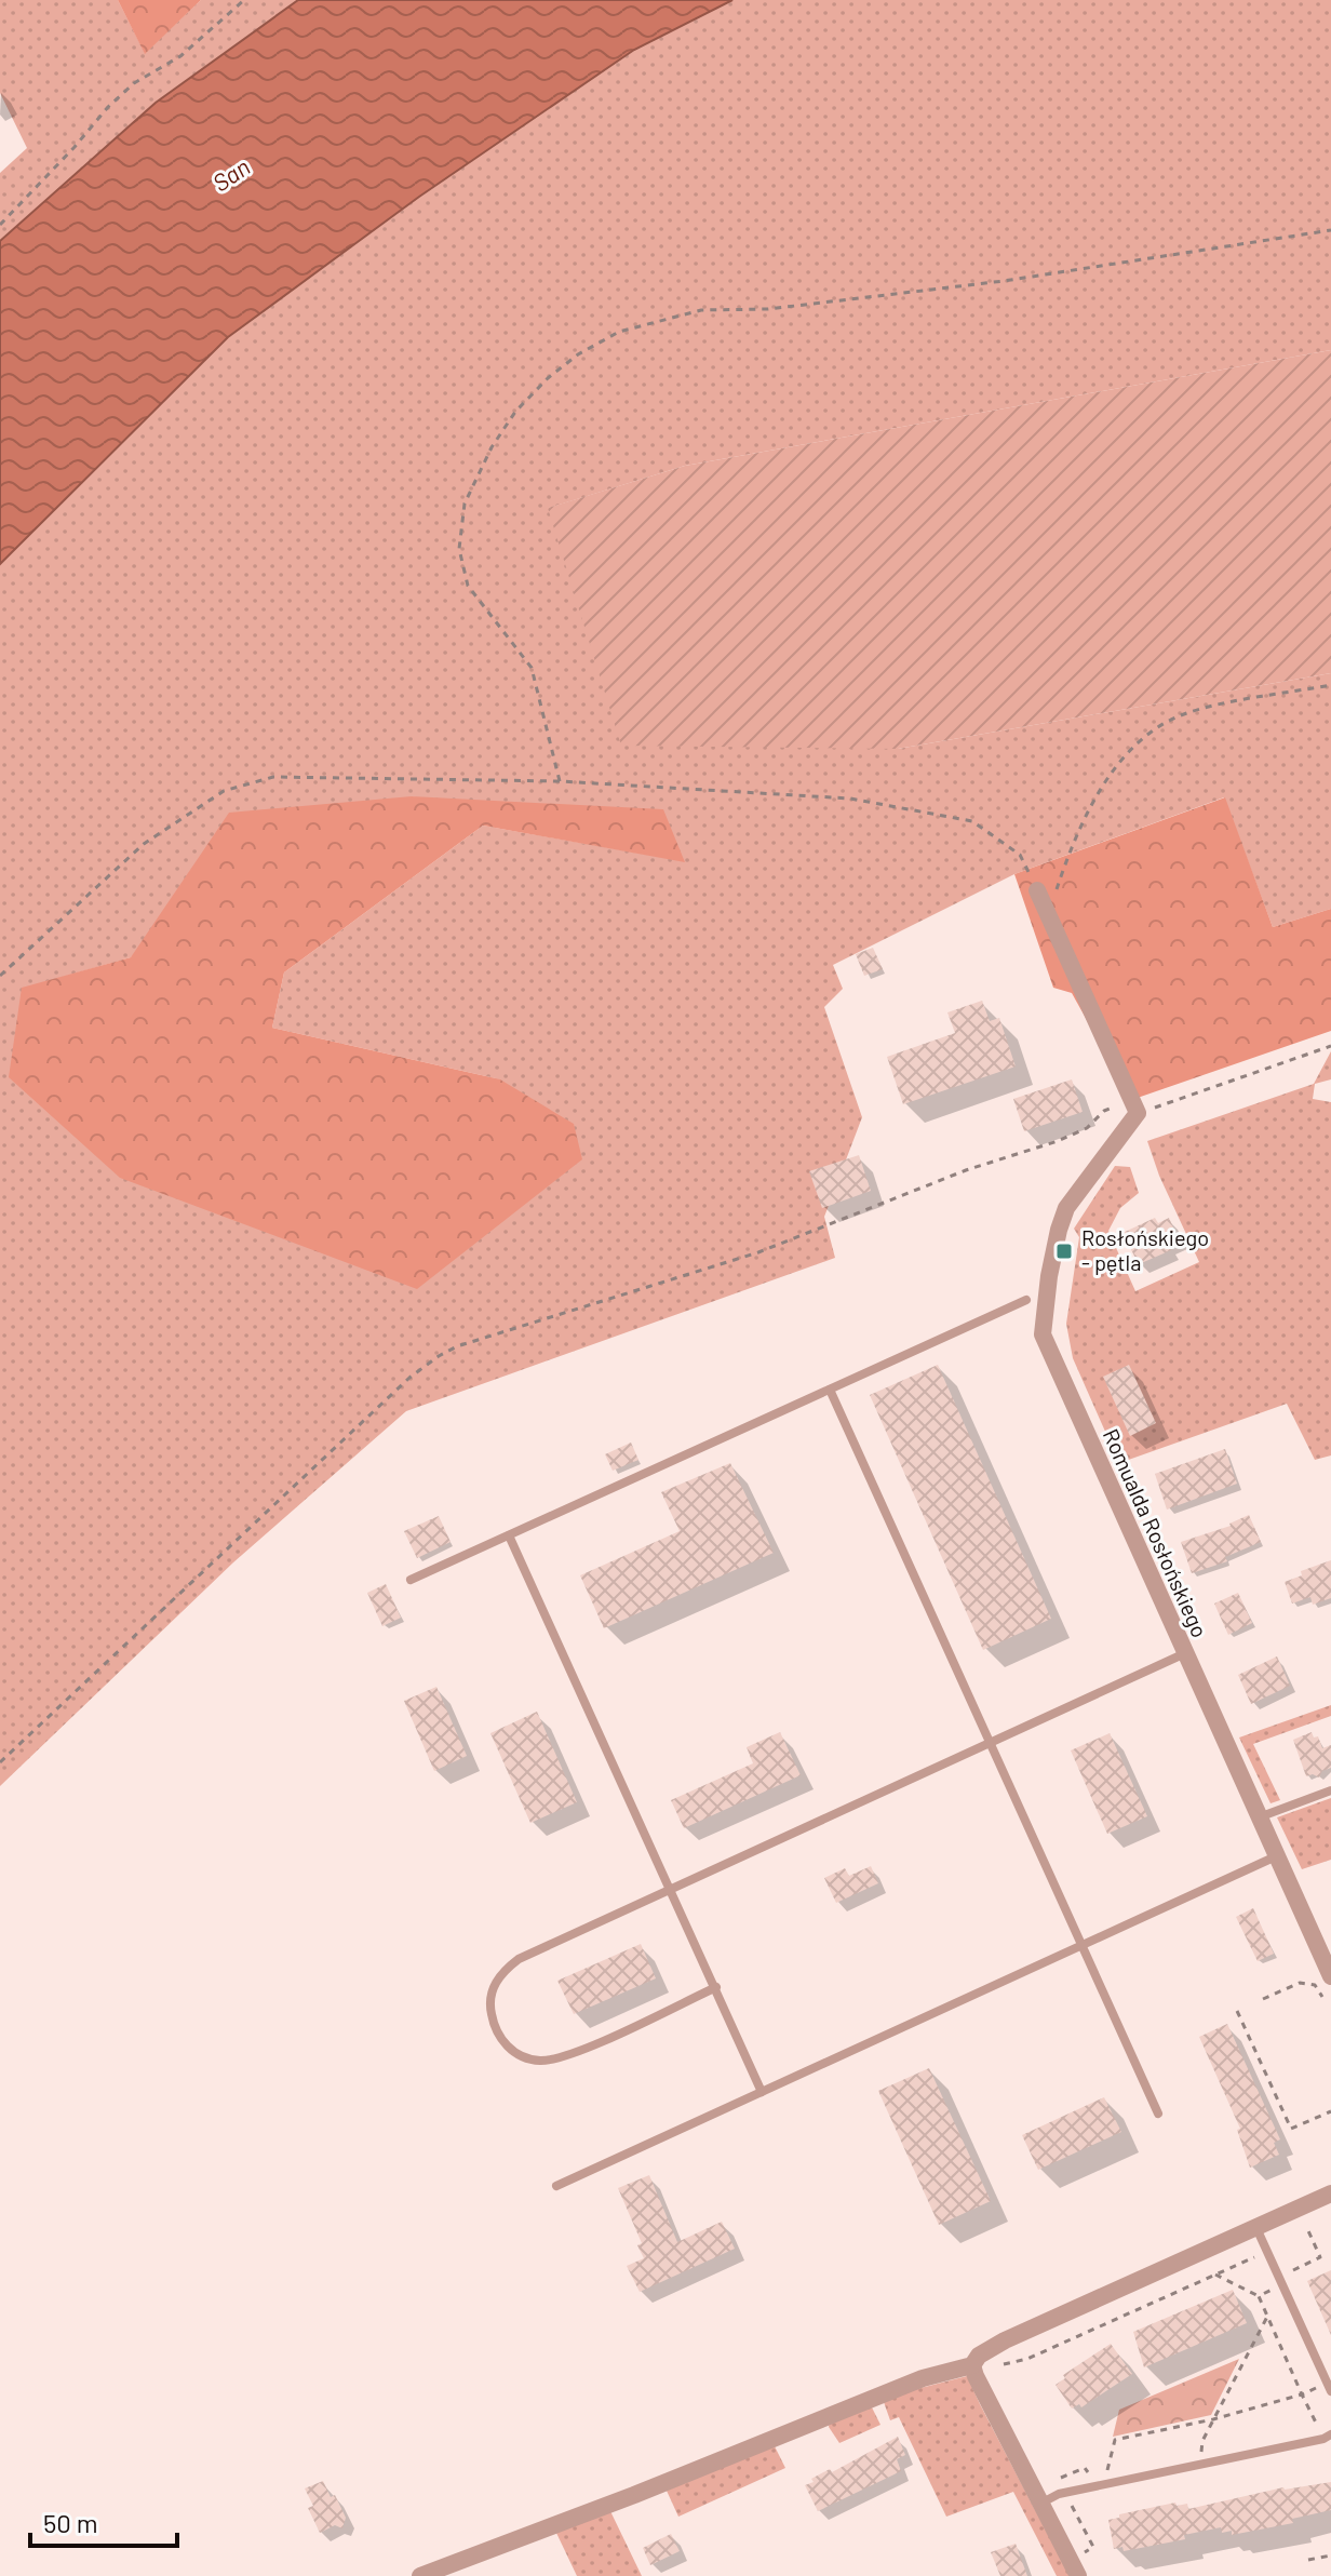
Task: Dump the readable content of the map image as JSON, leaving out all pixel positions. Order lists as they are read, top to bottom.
{
  "streets": {
    "street": ["Romualda Rosłońskiego"]
  },
  "water": ["San"],
  "places": {
    "transit": ["Rosłońskiego - pętla"]
  },
  "scale_bar": "50 m"
}
